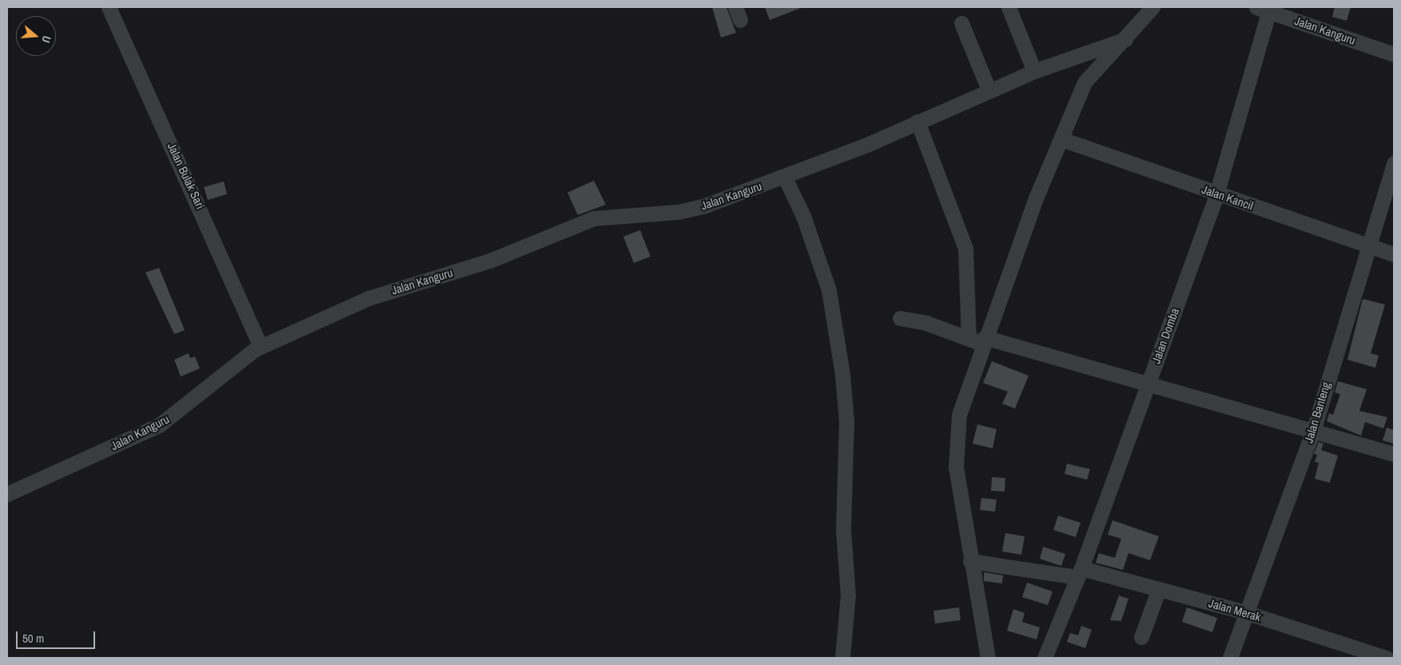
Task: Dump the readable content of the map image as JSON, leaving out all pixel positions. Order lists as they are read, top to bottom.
{
  "streets": {
    "street": [
      "Jalan Kanguru",
      "Jalan Bulak Sari",
      "Jalan Kancil",
      "Jalan Domba",
      "Jalan Banteng",
      "Jalan Merak"
    ]
  },
  "crossings": [
    ["Jalan Kanguru", "Jalan Bulak Sari"],
    ["Jalan Kanguru", "Jalan Domba"],
    ["Jalan Kancil", "Jalan Domba"],
    ["Jalan Kancil", "Jalan Banteng"],
    ["Jalan Domba", "Jalan Merak"],
    ["Jalan Banteng", "Jalan Merak"]
  ],
  "scale_bar": "50 m",
  "north": "right"
}
